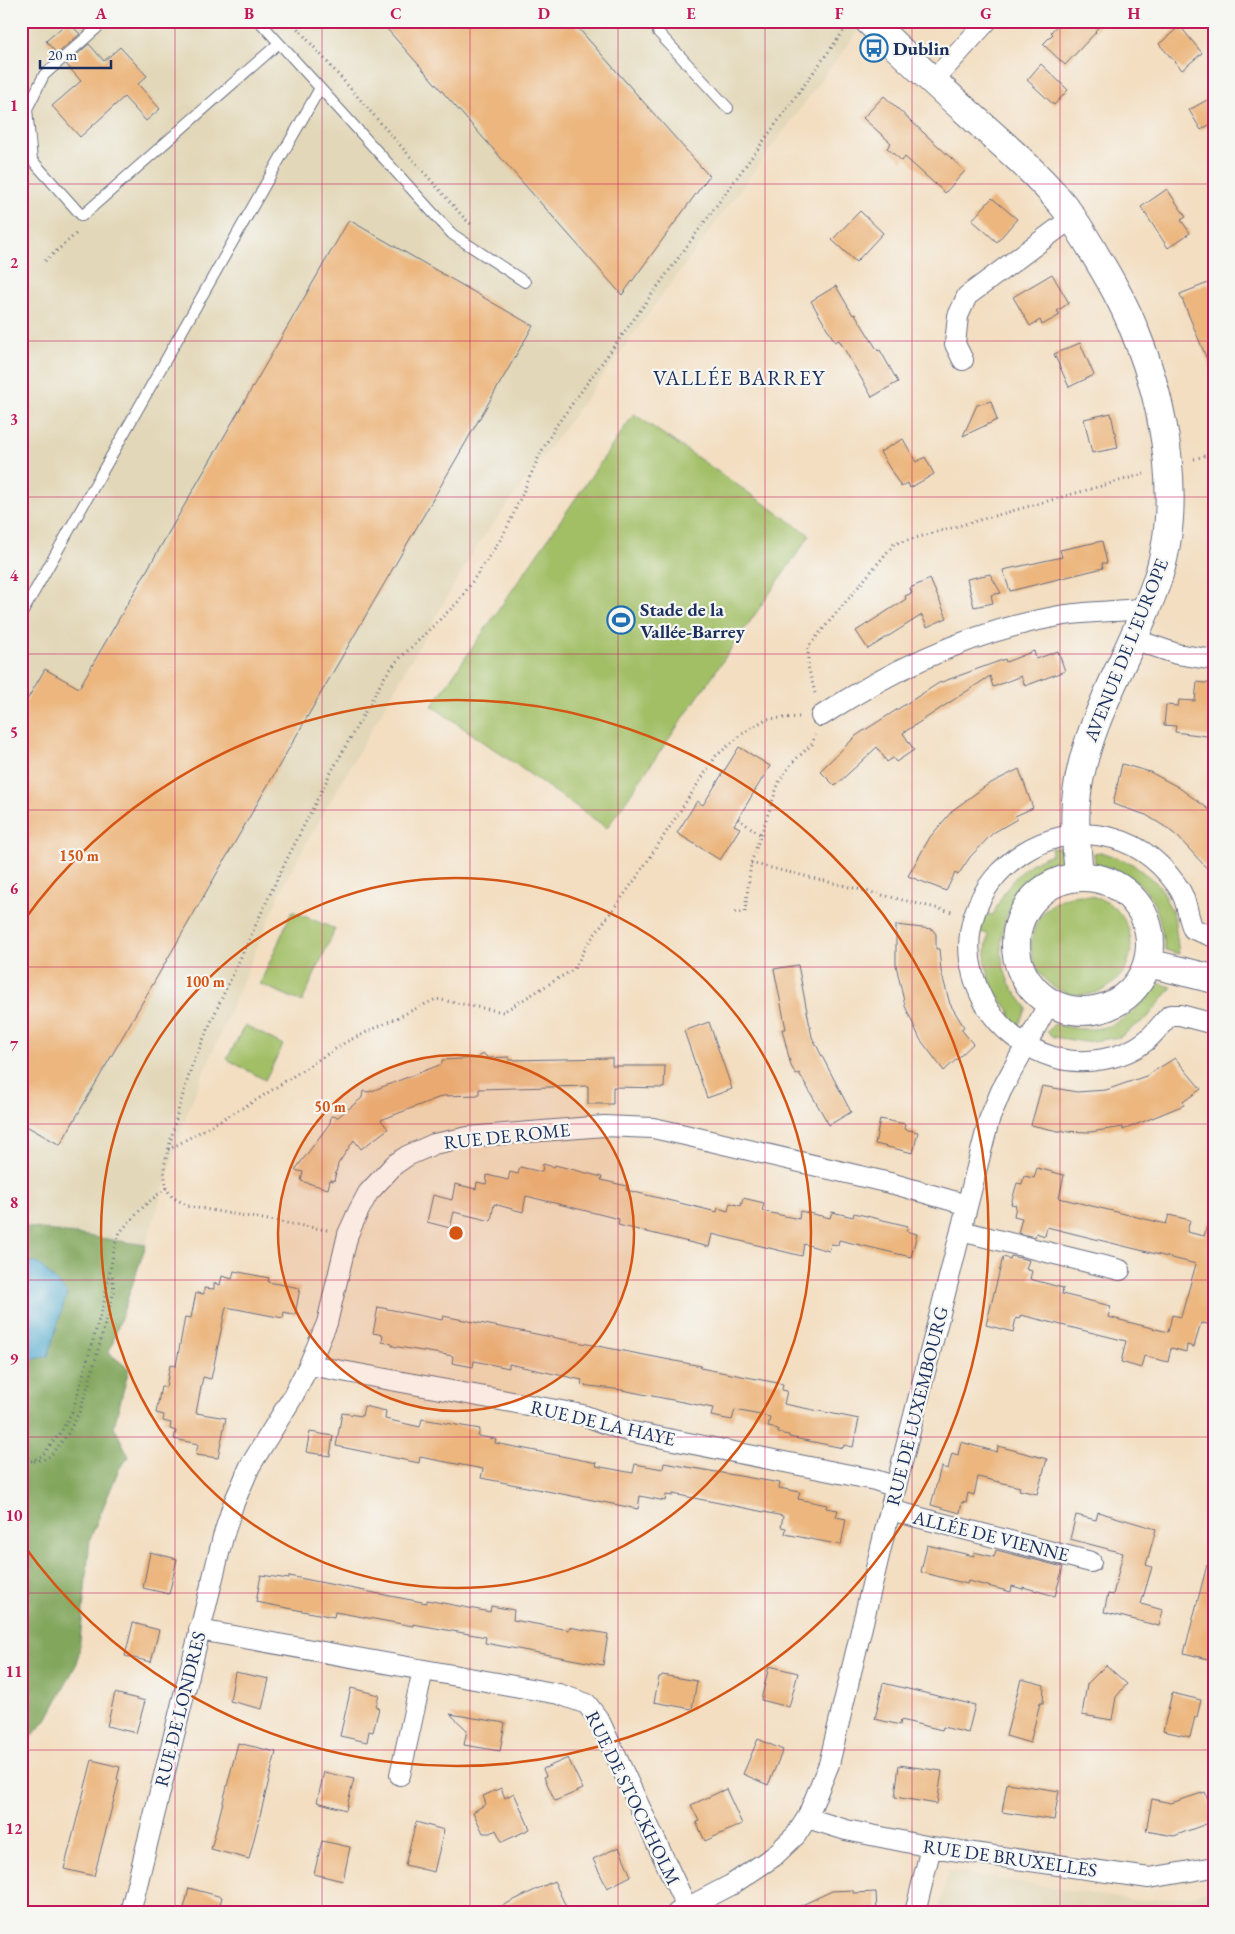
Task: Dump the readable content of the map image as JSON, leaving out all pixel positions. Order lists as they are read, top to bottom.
{
  "streets": {
    "street": [
      "AVENUE DE L'EUROPE",
      "RUE DE ROME",
      "RUE DE LUXEMBOURG",
      "RUE DE LA HAYE",
      "ALLÉE DE VIENNE",
      "RUE DE LONDRES",
      "RUE DE STOCKHOLM",
      "RUE DE BRUXELLES"
    ]
  },
  "crossings": [
    ["AVENUE DE L'EUROPE", "RUE DE LUXEMBOURG"],
    ["RUE DE ROME", "RUE DE LUXEMBOURG"],
    ["RUE DE ROME", "RUE DE LA HAYE"],
    ["RUE DE ROME", "RUE DE LONDRES"],
    ["RUE DE LUXEMBOURG", "RUE DE LA HAYE"],
    ["RUE DE LUXEMBOURG", "ALLÉE DE VIENNE"],
    ["RUE DE LUXEMBOURG", "RUE DE STOCKHOLM"],
    ["RUE DE LUXEMBOURG", "RUE DE BRUXELLES"],
    ["RUE DE LONDRES", "RUE DE STOCKHOLM"]
  ],
  "districts": ["VALLÉE BARREY"],
  "places": {
    "bus stop": ["Dublin"],
    "sports": ["Stade de la Vallée-Barrey"]
  },
  "scale_bar": "20 m",
  "grid": {
    "columns": [
      "A",
      "B",
      "C",
      "D",
      "E",
      "F",
      "G",
      "H"
    ],
    "rows": [
      "1",
      "2",
      "3",
      "4",
      "5",
      "6",
      "7",
      "8",
      "9",
      "10",
      "11",
      "12"
    ]
  },
  "rings": ["150 m", "100 m", "50 m"]
}
